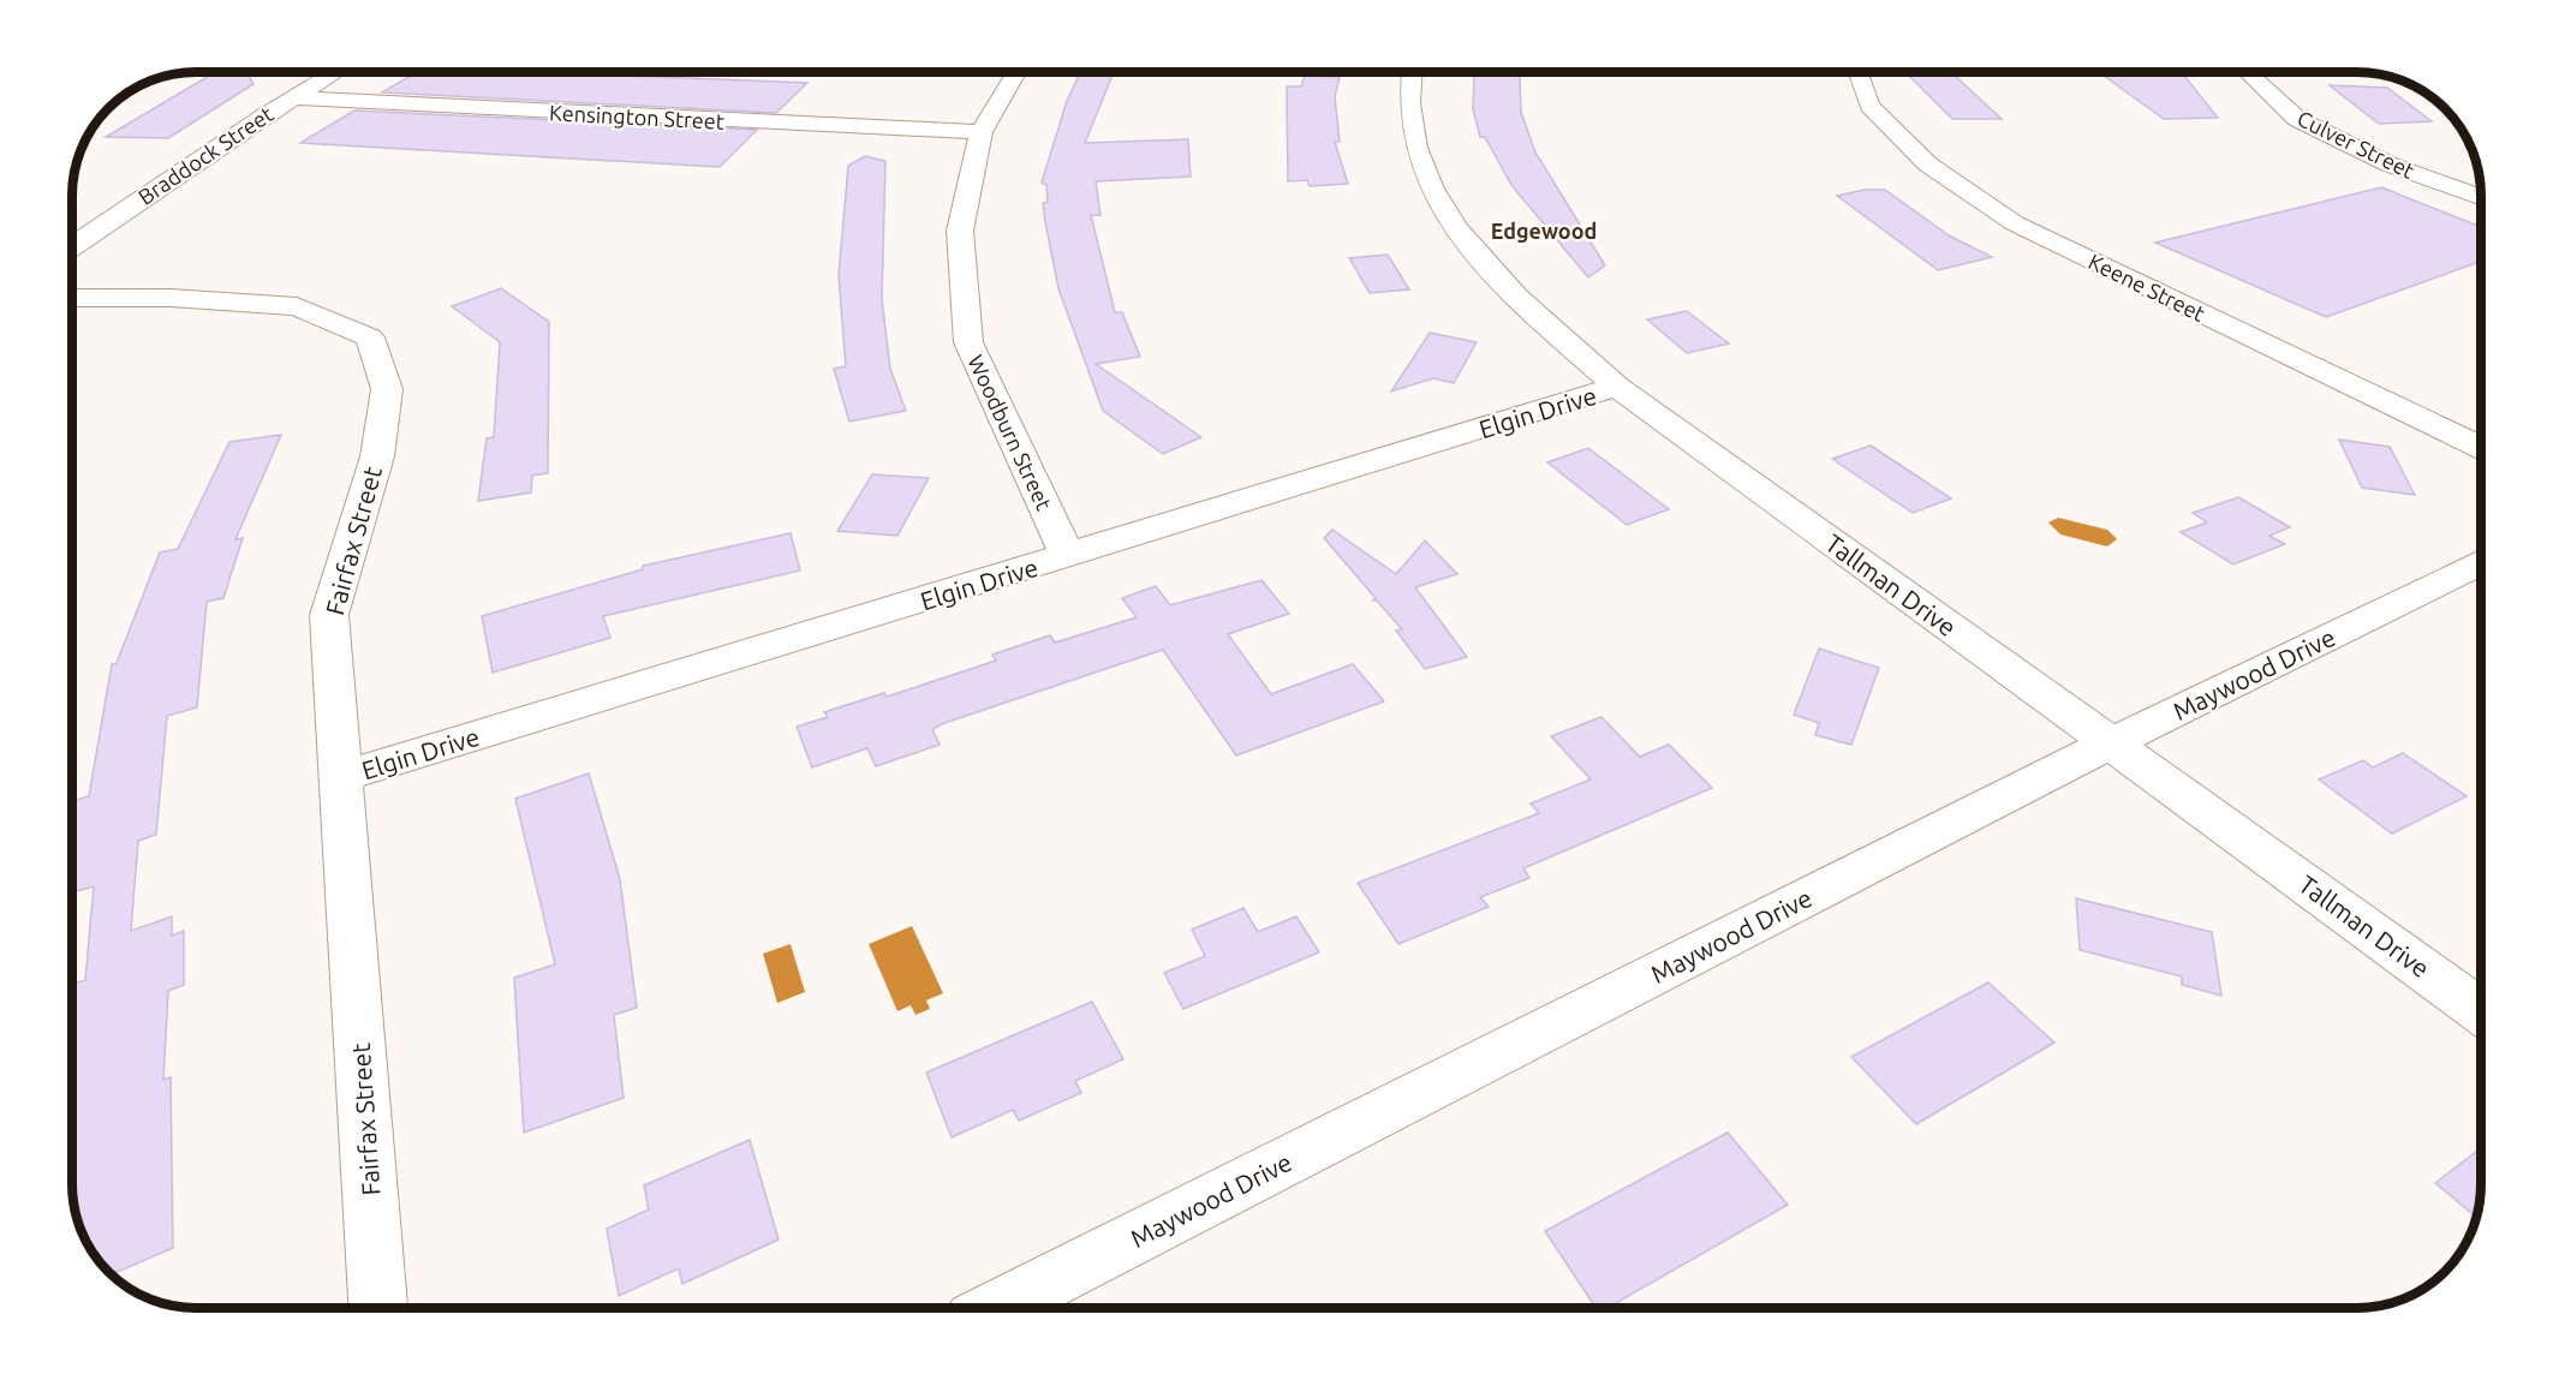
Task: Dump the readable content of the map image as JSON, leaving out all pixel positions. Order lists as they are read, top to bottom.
{
  "streets": {
    "street": [
      "Kensington Street",
      "Culver Street",
      "Braddock Street",
      "Keene Street",
      "Elgin Drive",
      "Woodburn Street",
      "Fairfax Street",
      "Tallman Drive",
      "Maywood Drive"
    ]
  },
  "crossings": [
    ["Kensington Street", "Braddock Street"],
    ["Kensington Street", "Woodburn Street"],
    ["Elgin Drive", "Woodburn Street"],
    ["Elgin Drive", "Fairfax Street"],
    ["Elgin Drive", "Tallman Drive"],
    ["Tallman Drive", "Maywood Drive"]
  ],
  "districts": ["Edgewood"]
}
